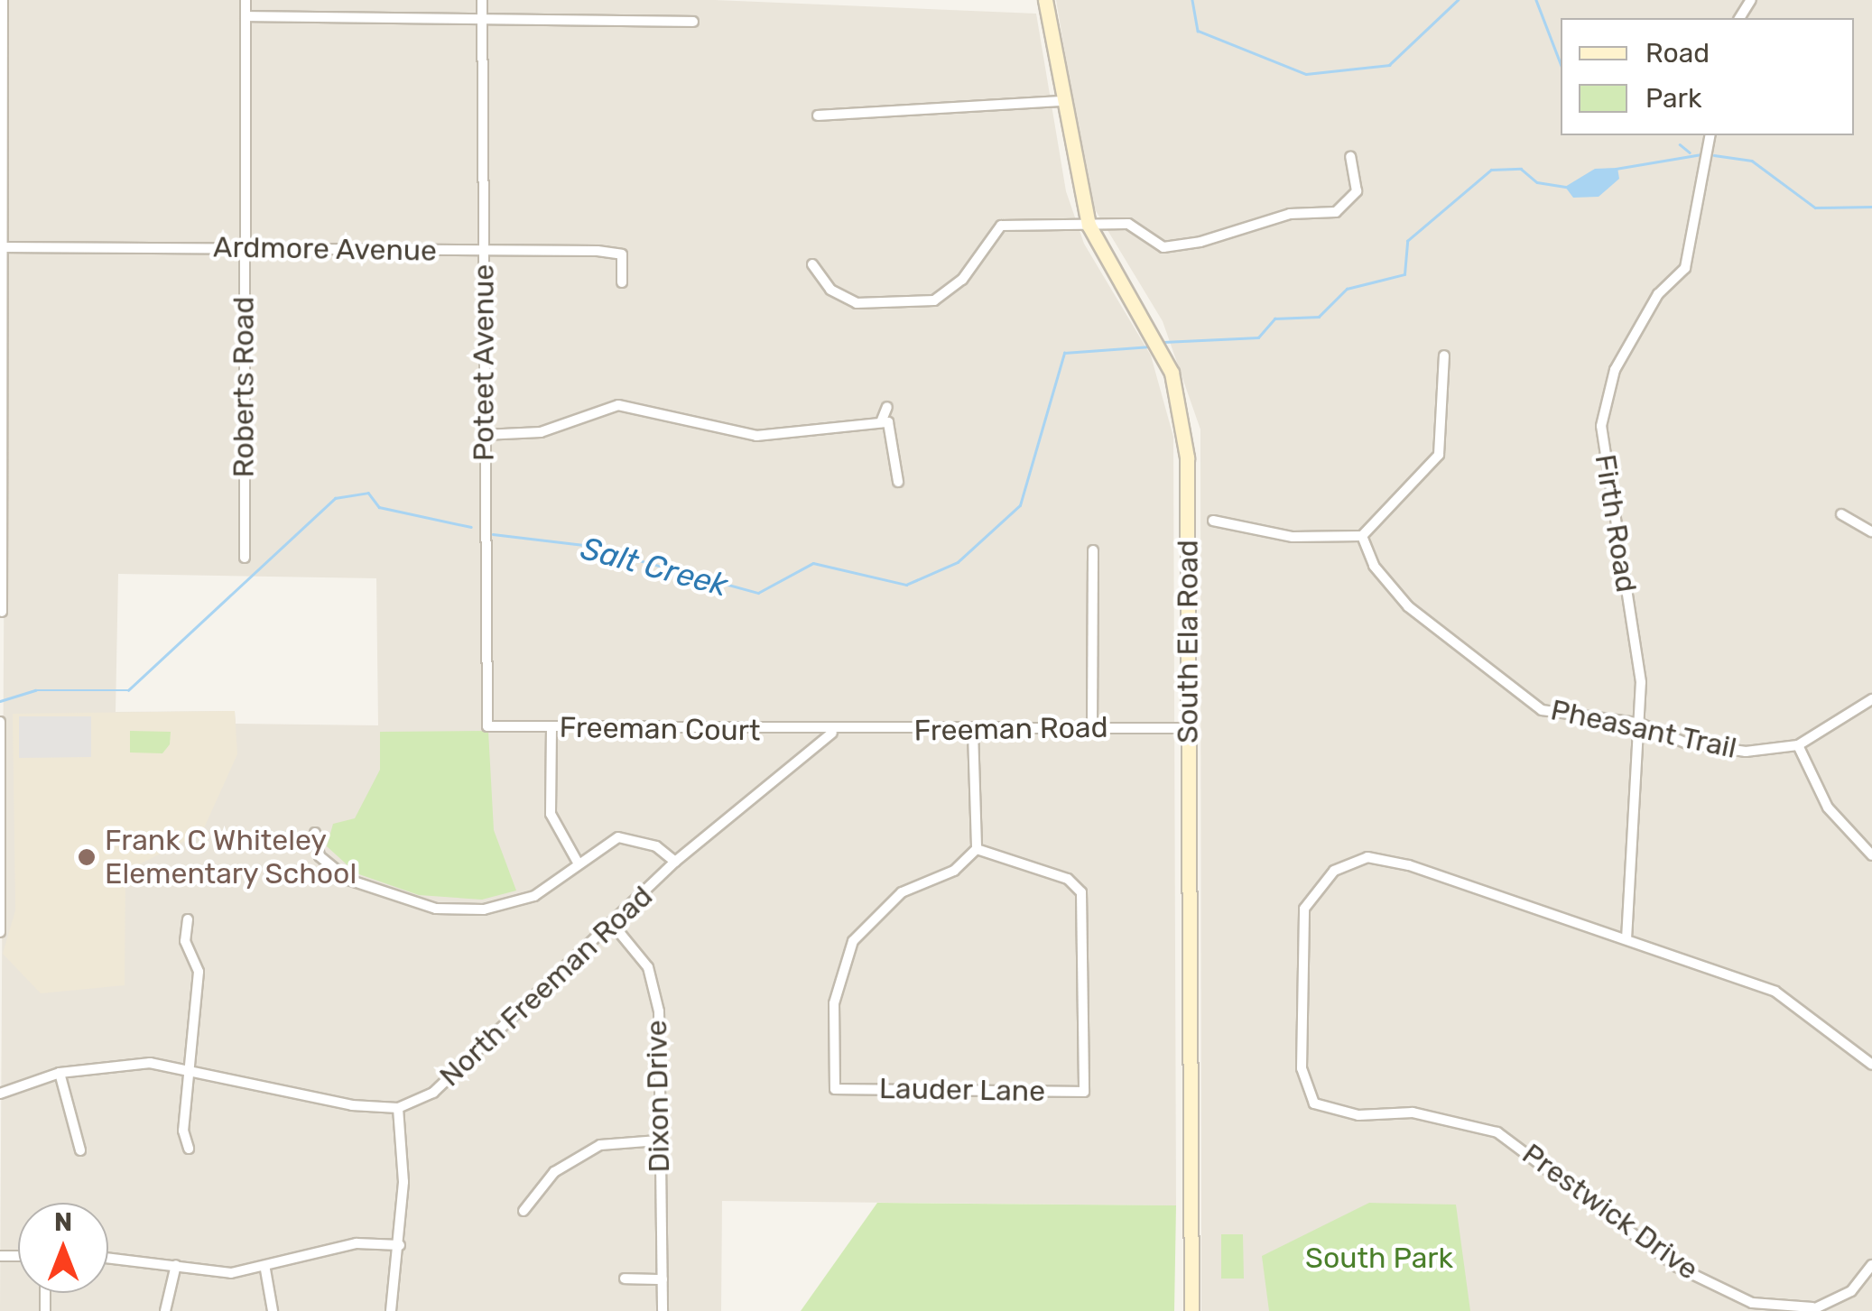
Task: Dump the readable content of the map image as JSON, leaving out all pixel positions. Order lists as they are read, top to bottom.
{
  "streets": {
    "main road": ["South Ela Road"],
    "street": [
      "Ardmore Avenue",
      "Poteet Avenue",
      "Roberts Road",
      "Firth Road",
      "Freeman Court",
      "Freeman Road",
      "Pheasant Trail",
      "North Freeman Road",
      "Lauder Lane",
      "Dixon Drive",
      "Prestwick Drive"
    ]
  },
  "crossings": [
    ["Ardmore Avenue", "Poteet Avenue"],
    ["Ardmore Avenue", "Roberts Road"],
    ["Poteet Avenue", "Freeman Court"],
    ["Firth Road", "Pheasant Trail"],
    ["Firth Road", "Prestwick Drive"],
    ["South Ela Road", "Freeman Road"],
    ["Freeman Court", "Freeman Road"],
    ["Freeman Court", "North Freeman Road"],
    ["Freeman Road", "North Freeman Road"],
    ["North Freeman Road", "Dixon Drive"]
  ],
  "water": ["Salt Creek"],
  "parks": ["South Park"],
  "places": ["Frank C Whiteley Elementary School"],
  "legend": ["Road", "Park"],
  "north": "top"
}
